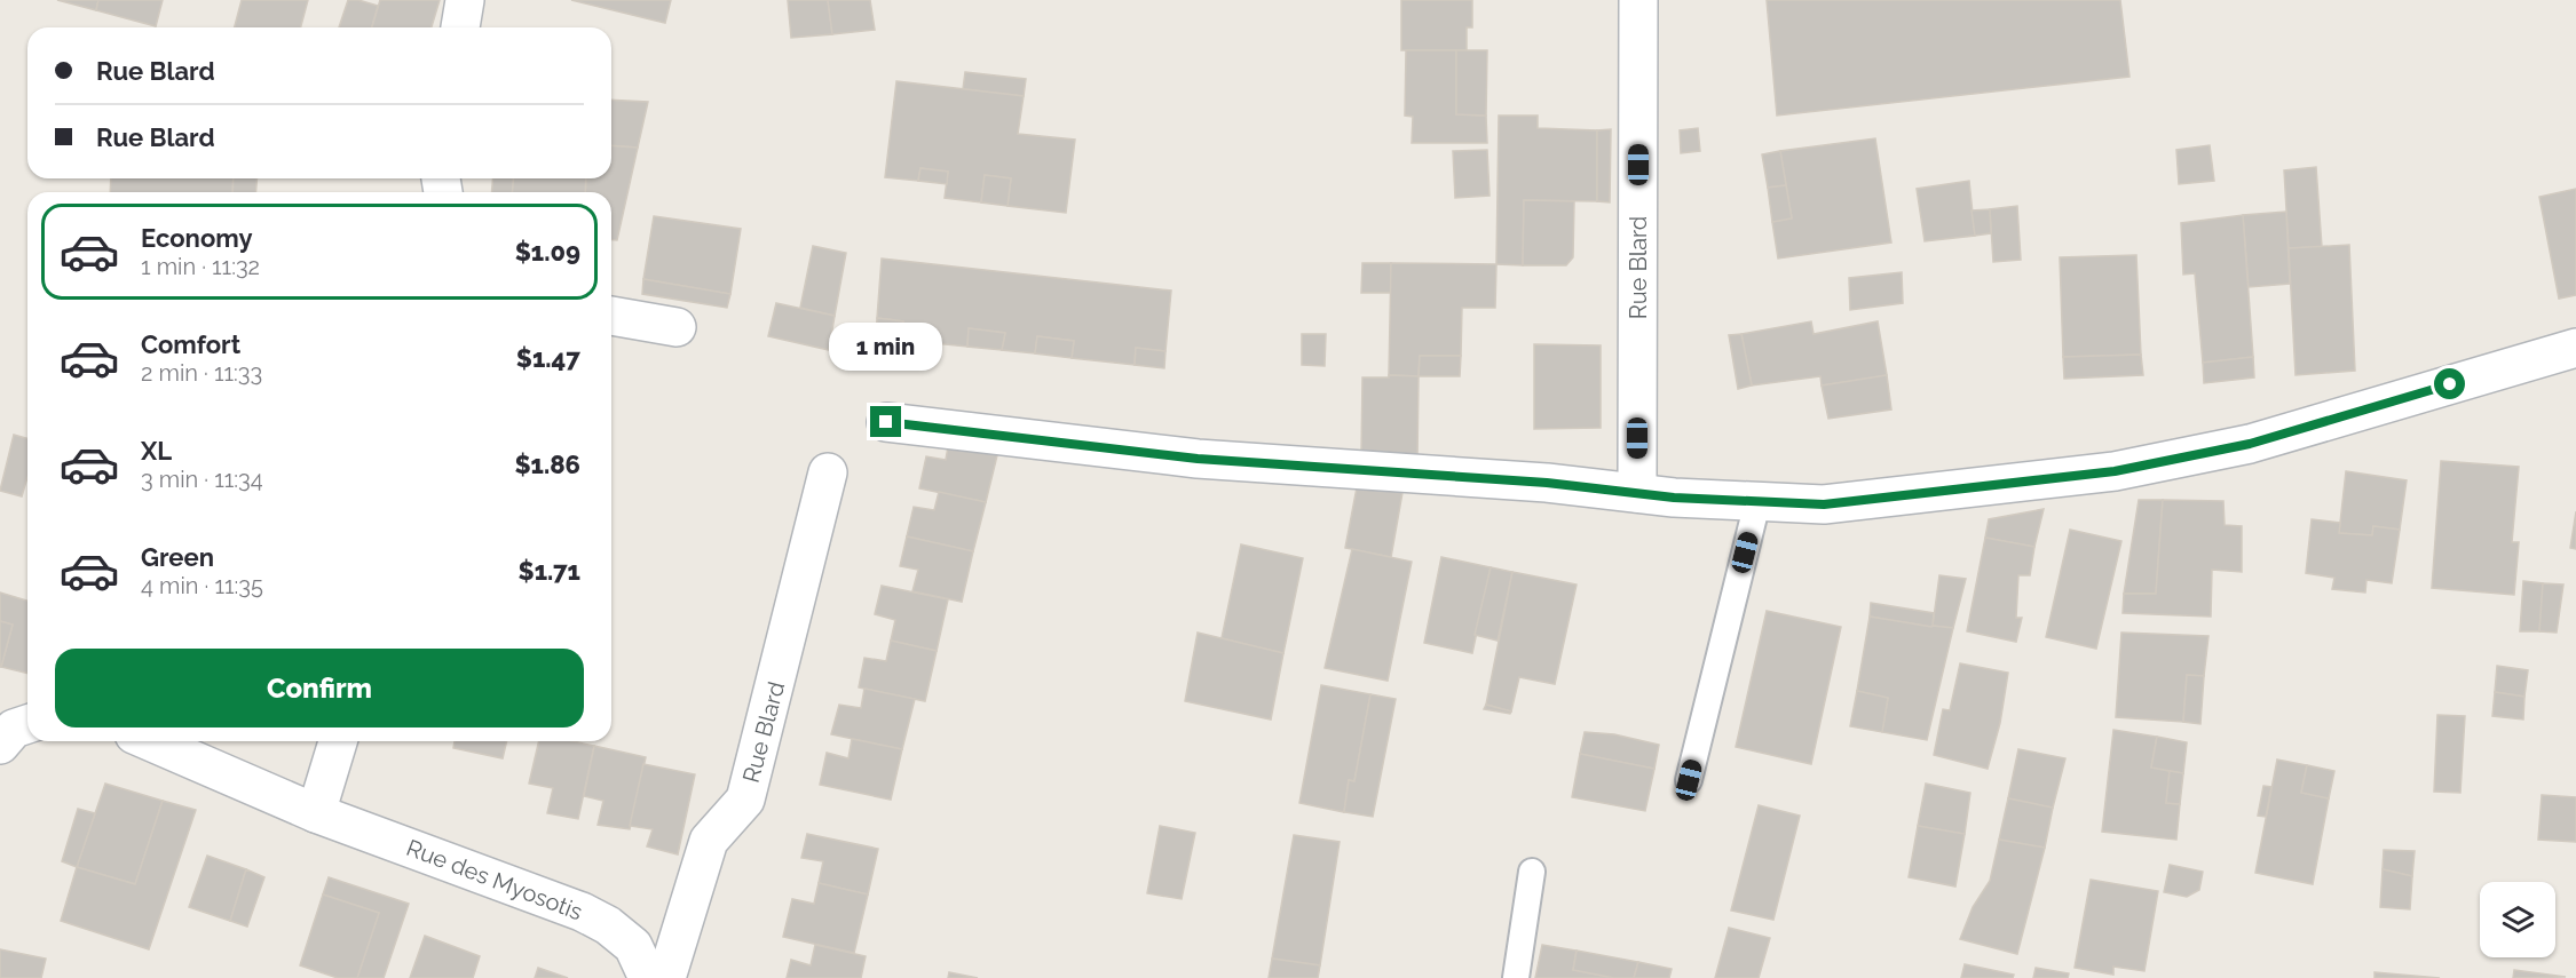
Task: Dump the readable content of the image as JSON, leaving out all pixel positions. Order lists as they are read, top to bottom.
{
  "streets": {
    "street": ["Rue Blard", "Rue des Myosotis"]
  },
  "page": {
    "banner": ["Rue Blard", "Rue Blard"],
    "list": [
      {
        "name": "Economy",
        "note": "1 min · 11:32",
        "value": "$1.09"
      },
      {
        "name": "Comfort",
        "note": "2 min · 11:33",
        "value": "$1.47"
      },
      {
        "name": "XL",
        "note": "3 min · 11:34",
        "value": "$1.86"
      },
      {
        "name": "Green",
        "note": "4 min · 11:35",
        "value": "$1.71"
      }
    ],
    "bubble": "1 min",
    "buttons": "Confirm"
  }
}
